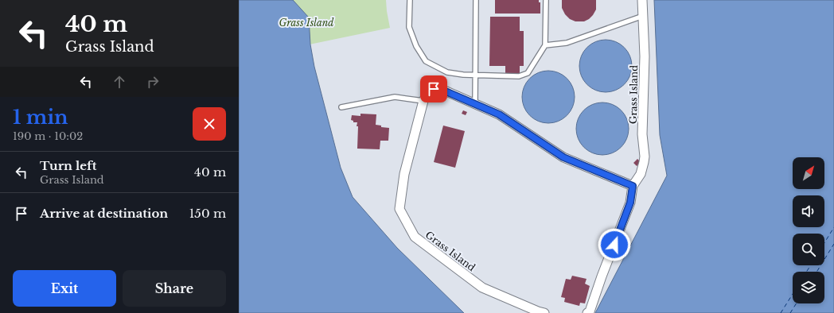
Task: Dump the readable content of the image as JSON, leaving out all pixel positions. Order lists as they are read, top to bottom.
{
  "streets": {
    "street": ["Grass Island"]
  },
  "parks": ["Grass Island"],
  "north": "top right",
  "page": {
    "turn": ["40 m", "Grass Island"],
    "heading": ["1 min", "190 m · 10:02"],
    "list": [
      {
        "name": "Turn left",
        "note": "Grass Island",
        "value": "40 m"
      },
      {
        "name": "Arrive at destination",
        "value": "150 m"
      }
    ],
    "buttons": ["Exit", "Share"]
  }
}
